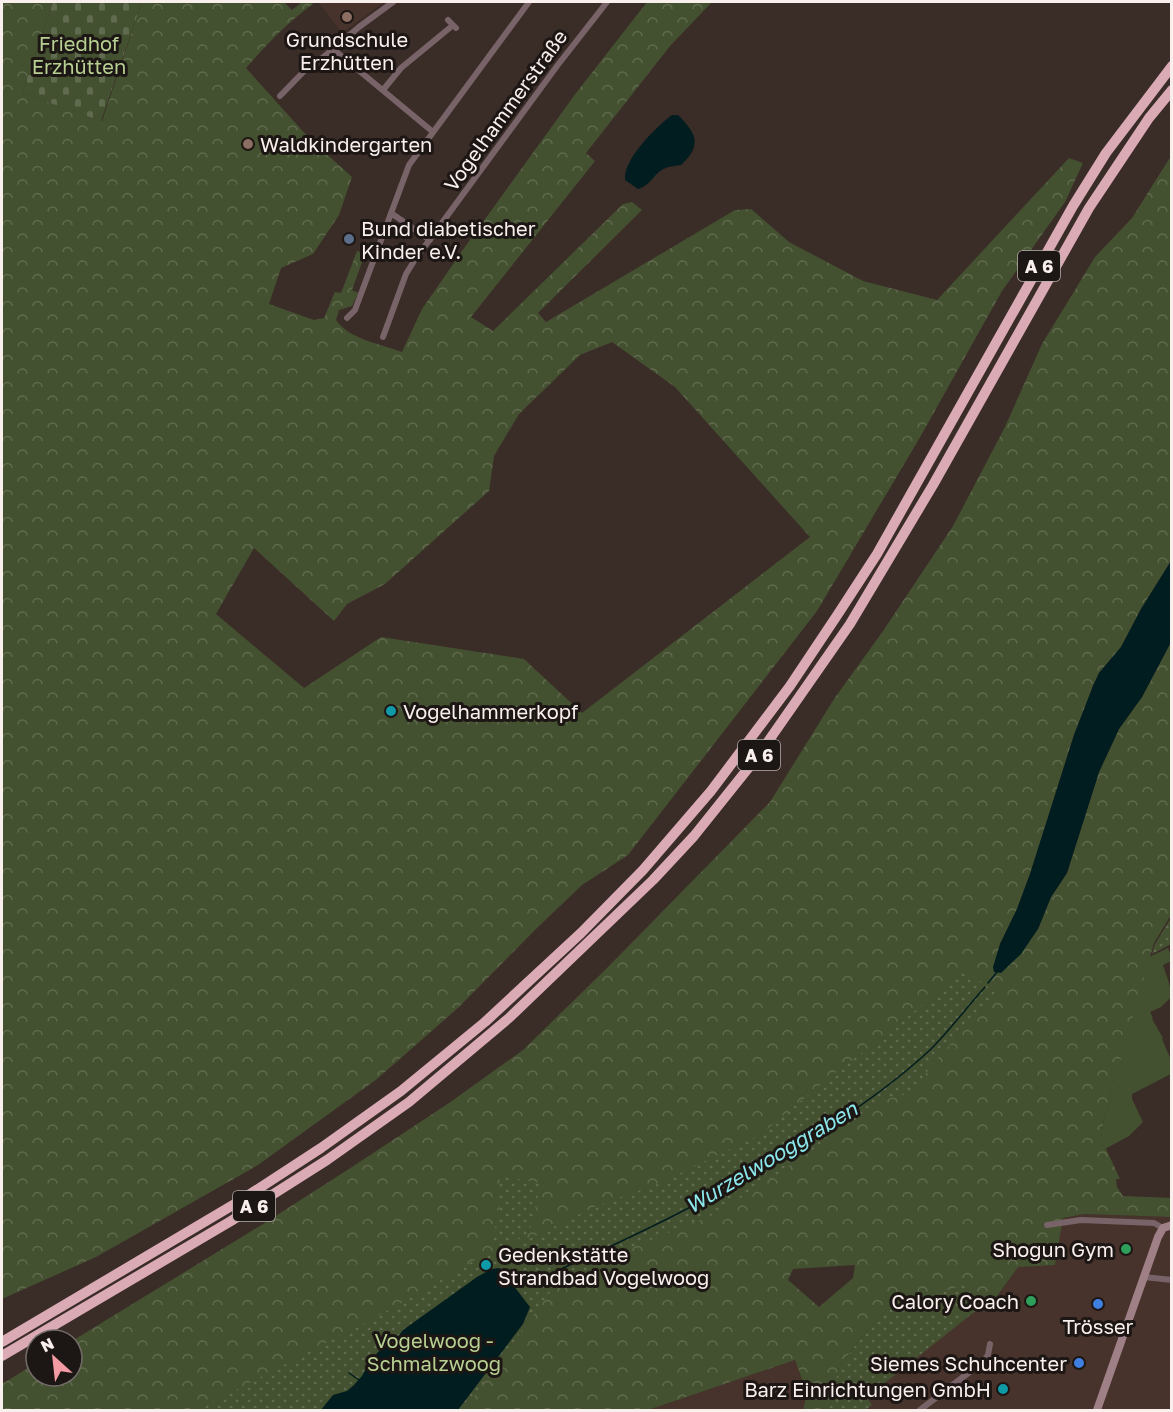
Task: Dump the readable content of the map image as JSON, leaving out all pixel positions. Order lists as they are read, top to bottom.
{
  "streets": {
    "highway": ["A 6"],
    "street": ["Vogelhammerstraße"]
  },
  "water": ["Wurzelwooggraben"],
  "parks": ["Friedhof Erzhütten", "Vogelwoog - Schmalzwoog"],
  "places": [
    "Grundschule Erzhütten",
    "Waldkindergarten",
    "Bund diabetischer Kinder e.V.",
    "Vogelhammerkopf",
    "Shogun Gym",
    "Gedenkstätte Strandbad Vogelwoog",
    "Calory Coach",
    "Trösser",
    "Siemes Schuhcenter",
    "Barz Einrichtungen GmbH"
  ],
  "north": "top left"
}
